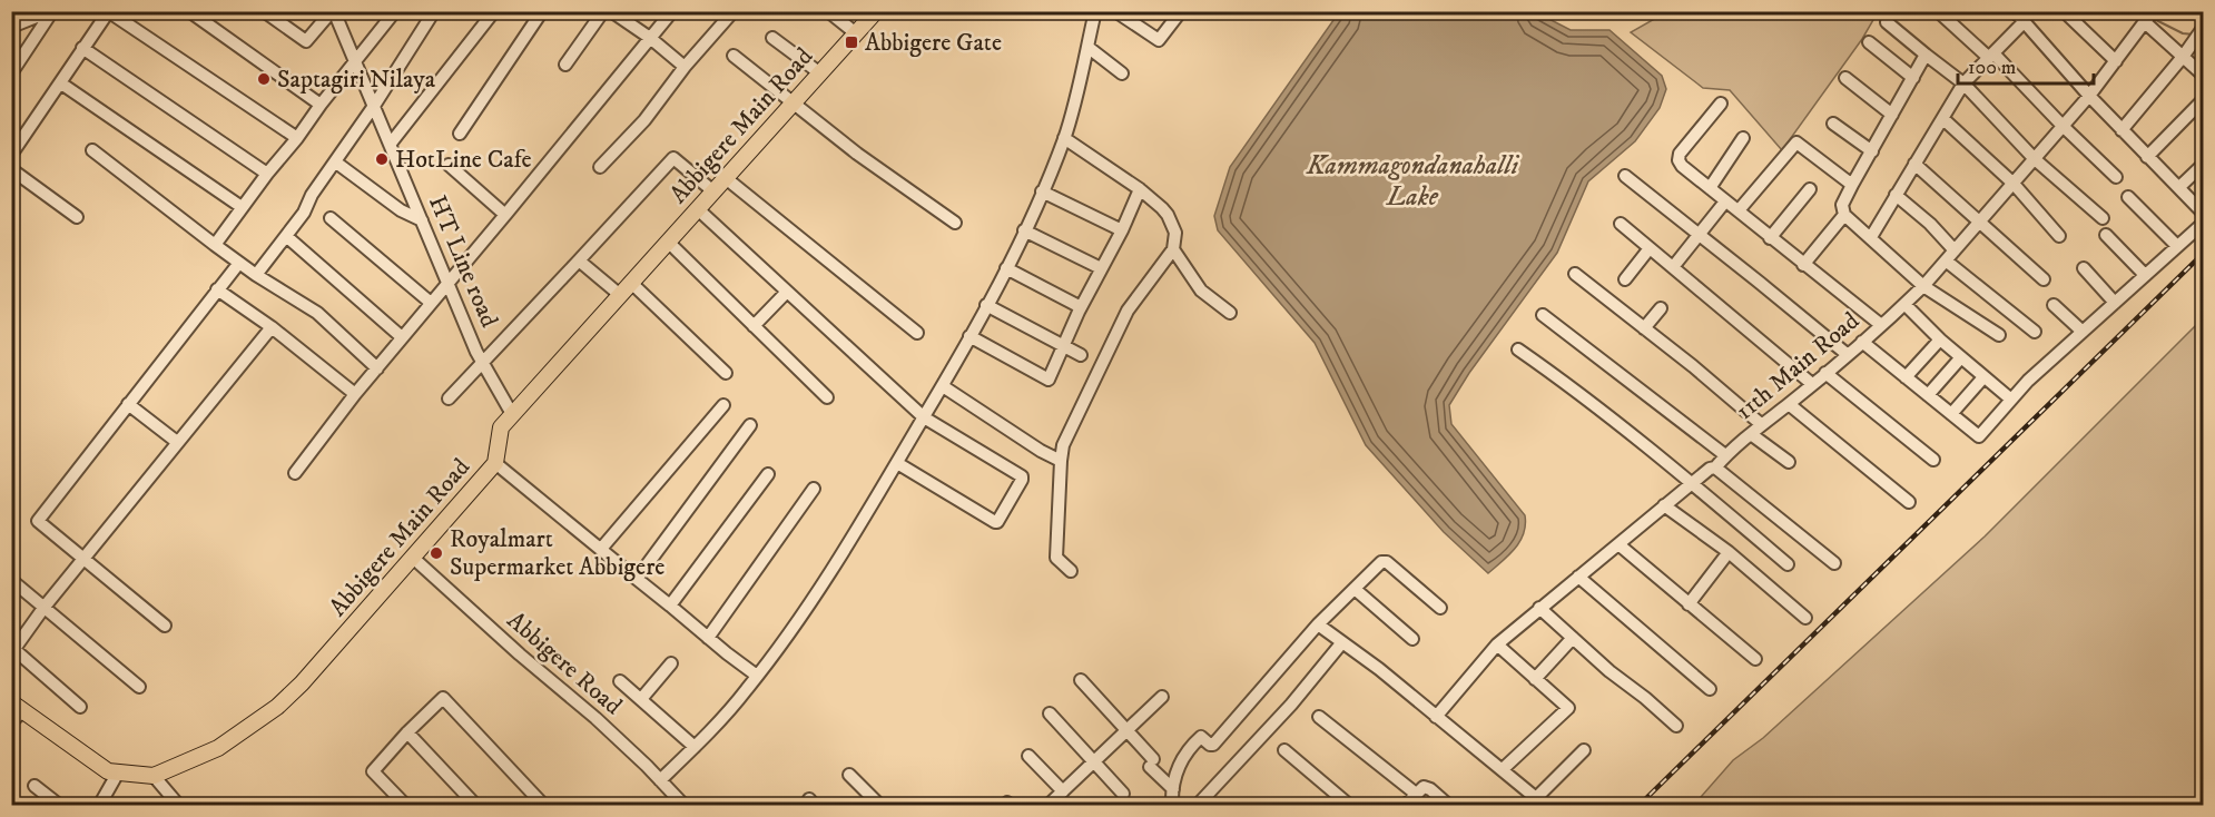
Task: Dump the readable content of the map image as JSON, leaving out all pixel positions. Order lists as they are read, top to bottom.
{
  "streets": {
    "main road": ["Abbigere Main Road"],
    "street": ["HT Line road", "11th Main Road", "Abbigere Road"]
  },
  "crossings": [
    ["Abbigere Main Road", "HT Line road"],
    ["Abbigere Main Road", "Abbigere Road"]
  ],
  "water": ["Kammagondanahalli Lake"],
  "places": {
    "transit": ["Abbigere Gate"],
    "other": ["Saptagiri Nilaya", "HotLine Cafe", "Royalmart Supermarket Abbigere"]
  },
  "scale_bar": "100 m"
}
